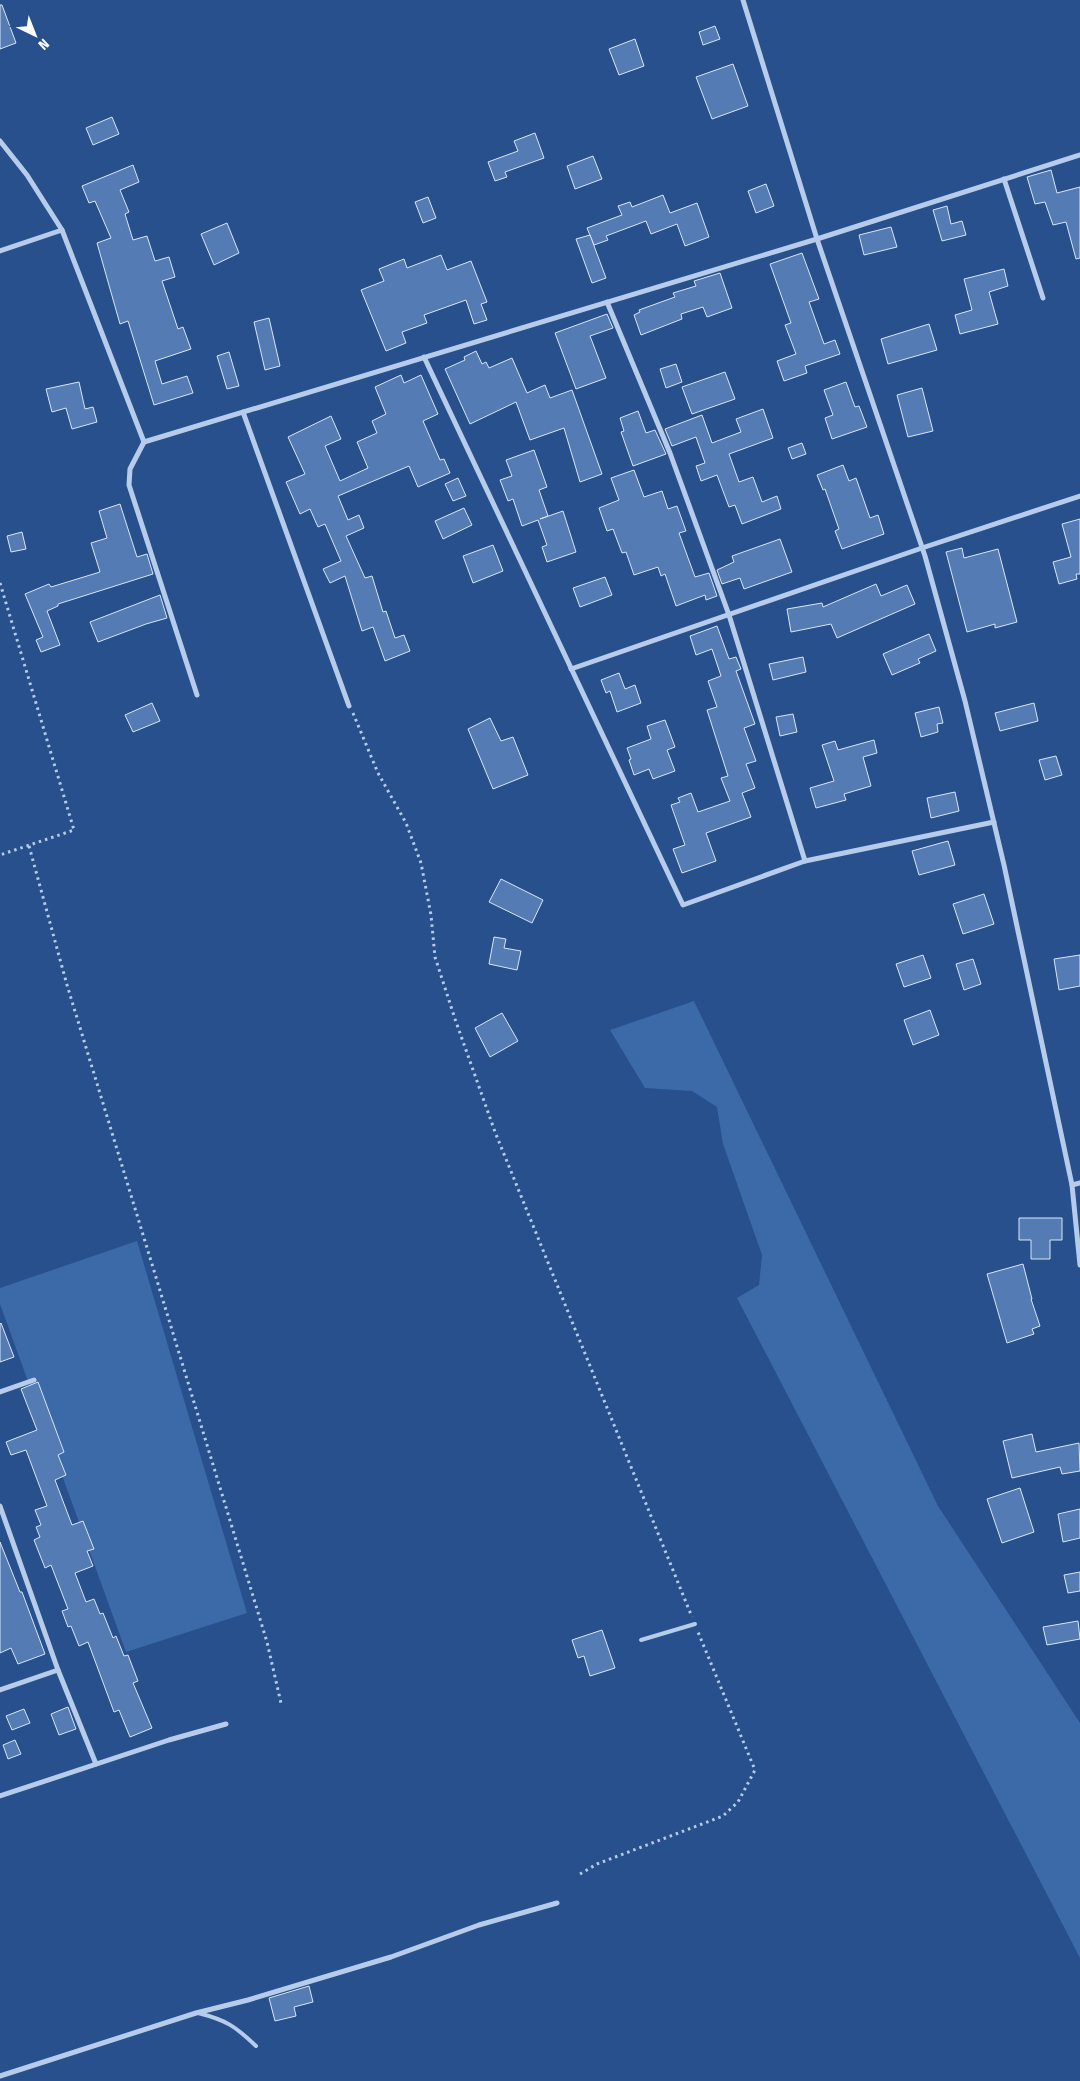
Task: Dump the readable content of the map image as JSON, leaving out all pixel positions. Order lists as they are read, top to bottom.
{
  "north": "bottom right"
}
